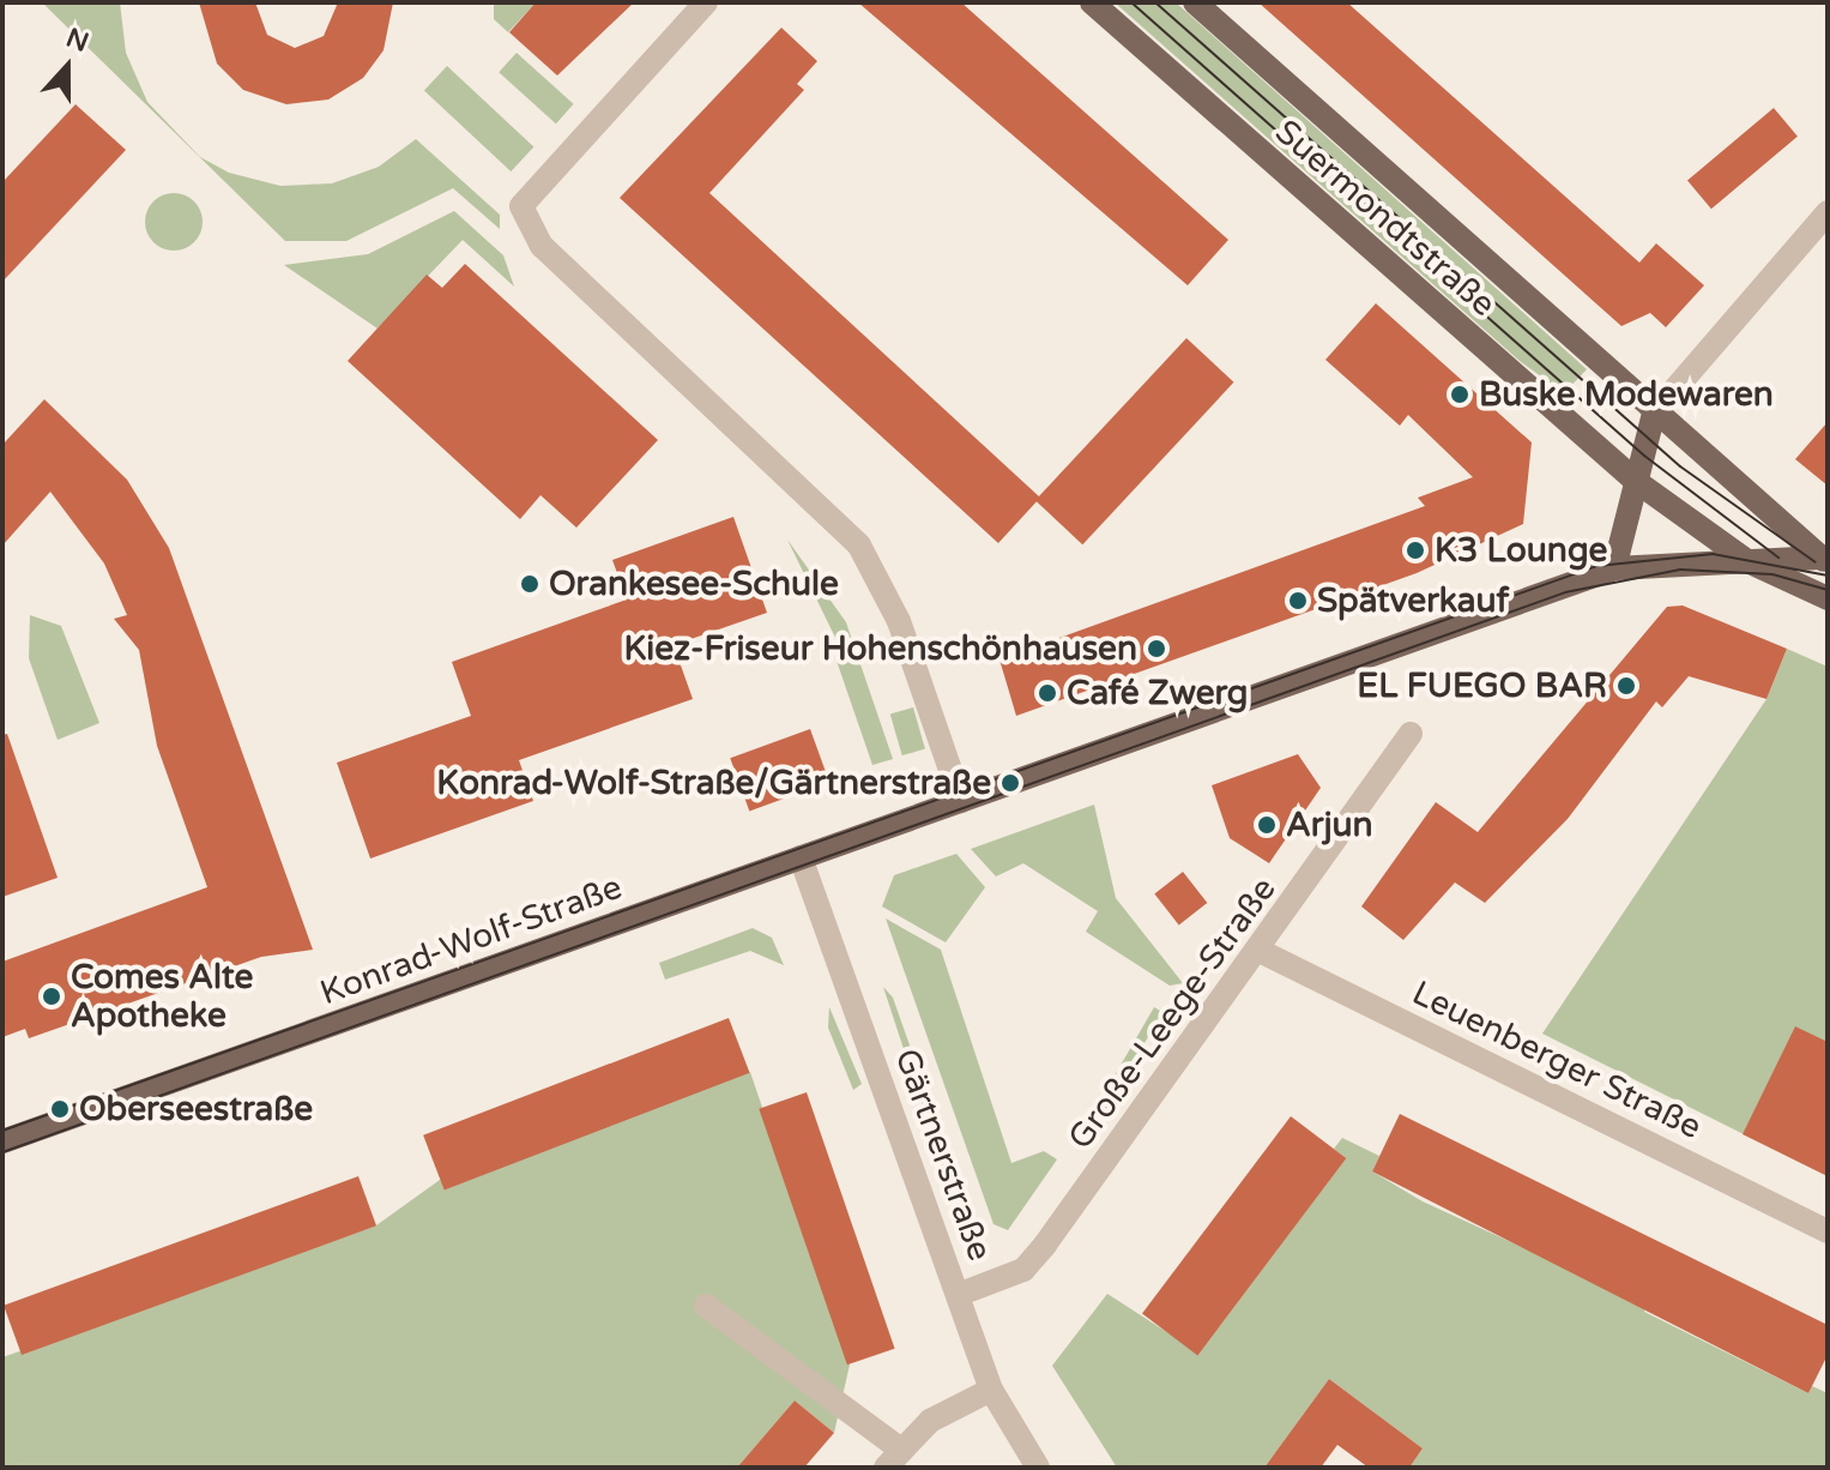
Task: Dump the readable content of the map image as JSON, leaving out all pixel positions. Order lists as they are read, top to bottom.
{
  "streets": {
    "main road": ["Suermondtstraße", "Konrad-Wolf-Straße"],
    "street": ["Große-Leege-Straße", "Leuenberger Straße", "Gärtnerstraße"]
  },
  "crossings": [
    ["Suermondtstraße", "Konrad-Wolf-Straße"],
    ["Konrad-Wolf-Straße", "Gärtnerstraße"],
    ["Große-Leege-Straße", "Leuenberger Straße"],
    ["Große-Leege-Straße", "Gärtnerstraße"]
  ],
  "places": [
    "Buske Modewaren",
    "K3 Lounge",
    "Orankesee-Schule",
    "Spätverkauf",
    "Kiez-Friseur Hohenschönhausen",
    "EL FUEGO BAR",
    "Café Zwerg",
    "Konrad-Wolf-Straße/Gärtnerstraße",
    "Arjun",
    "Comes Alte Apotheke",
    "Oberseestraße"
  ],
  "north": "top"
}
